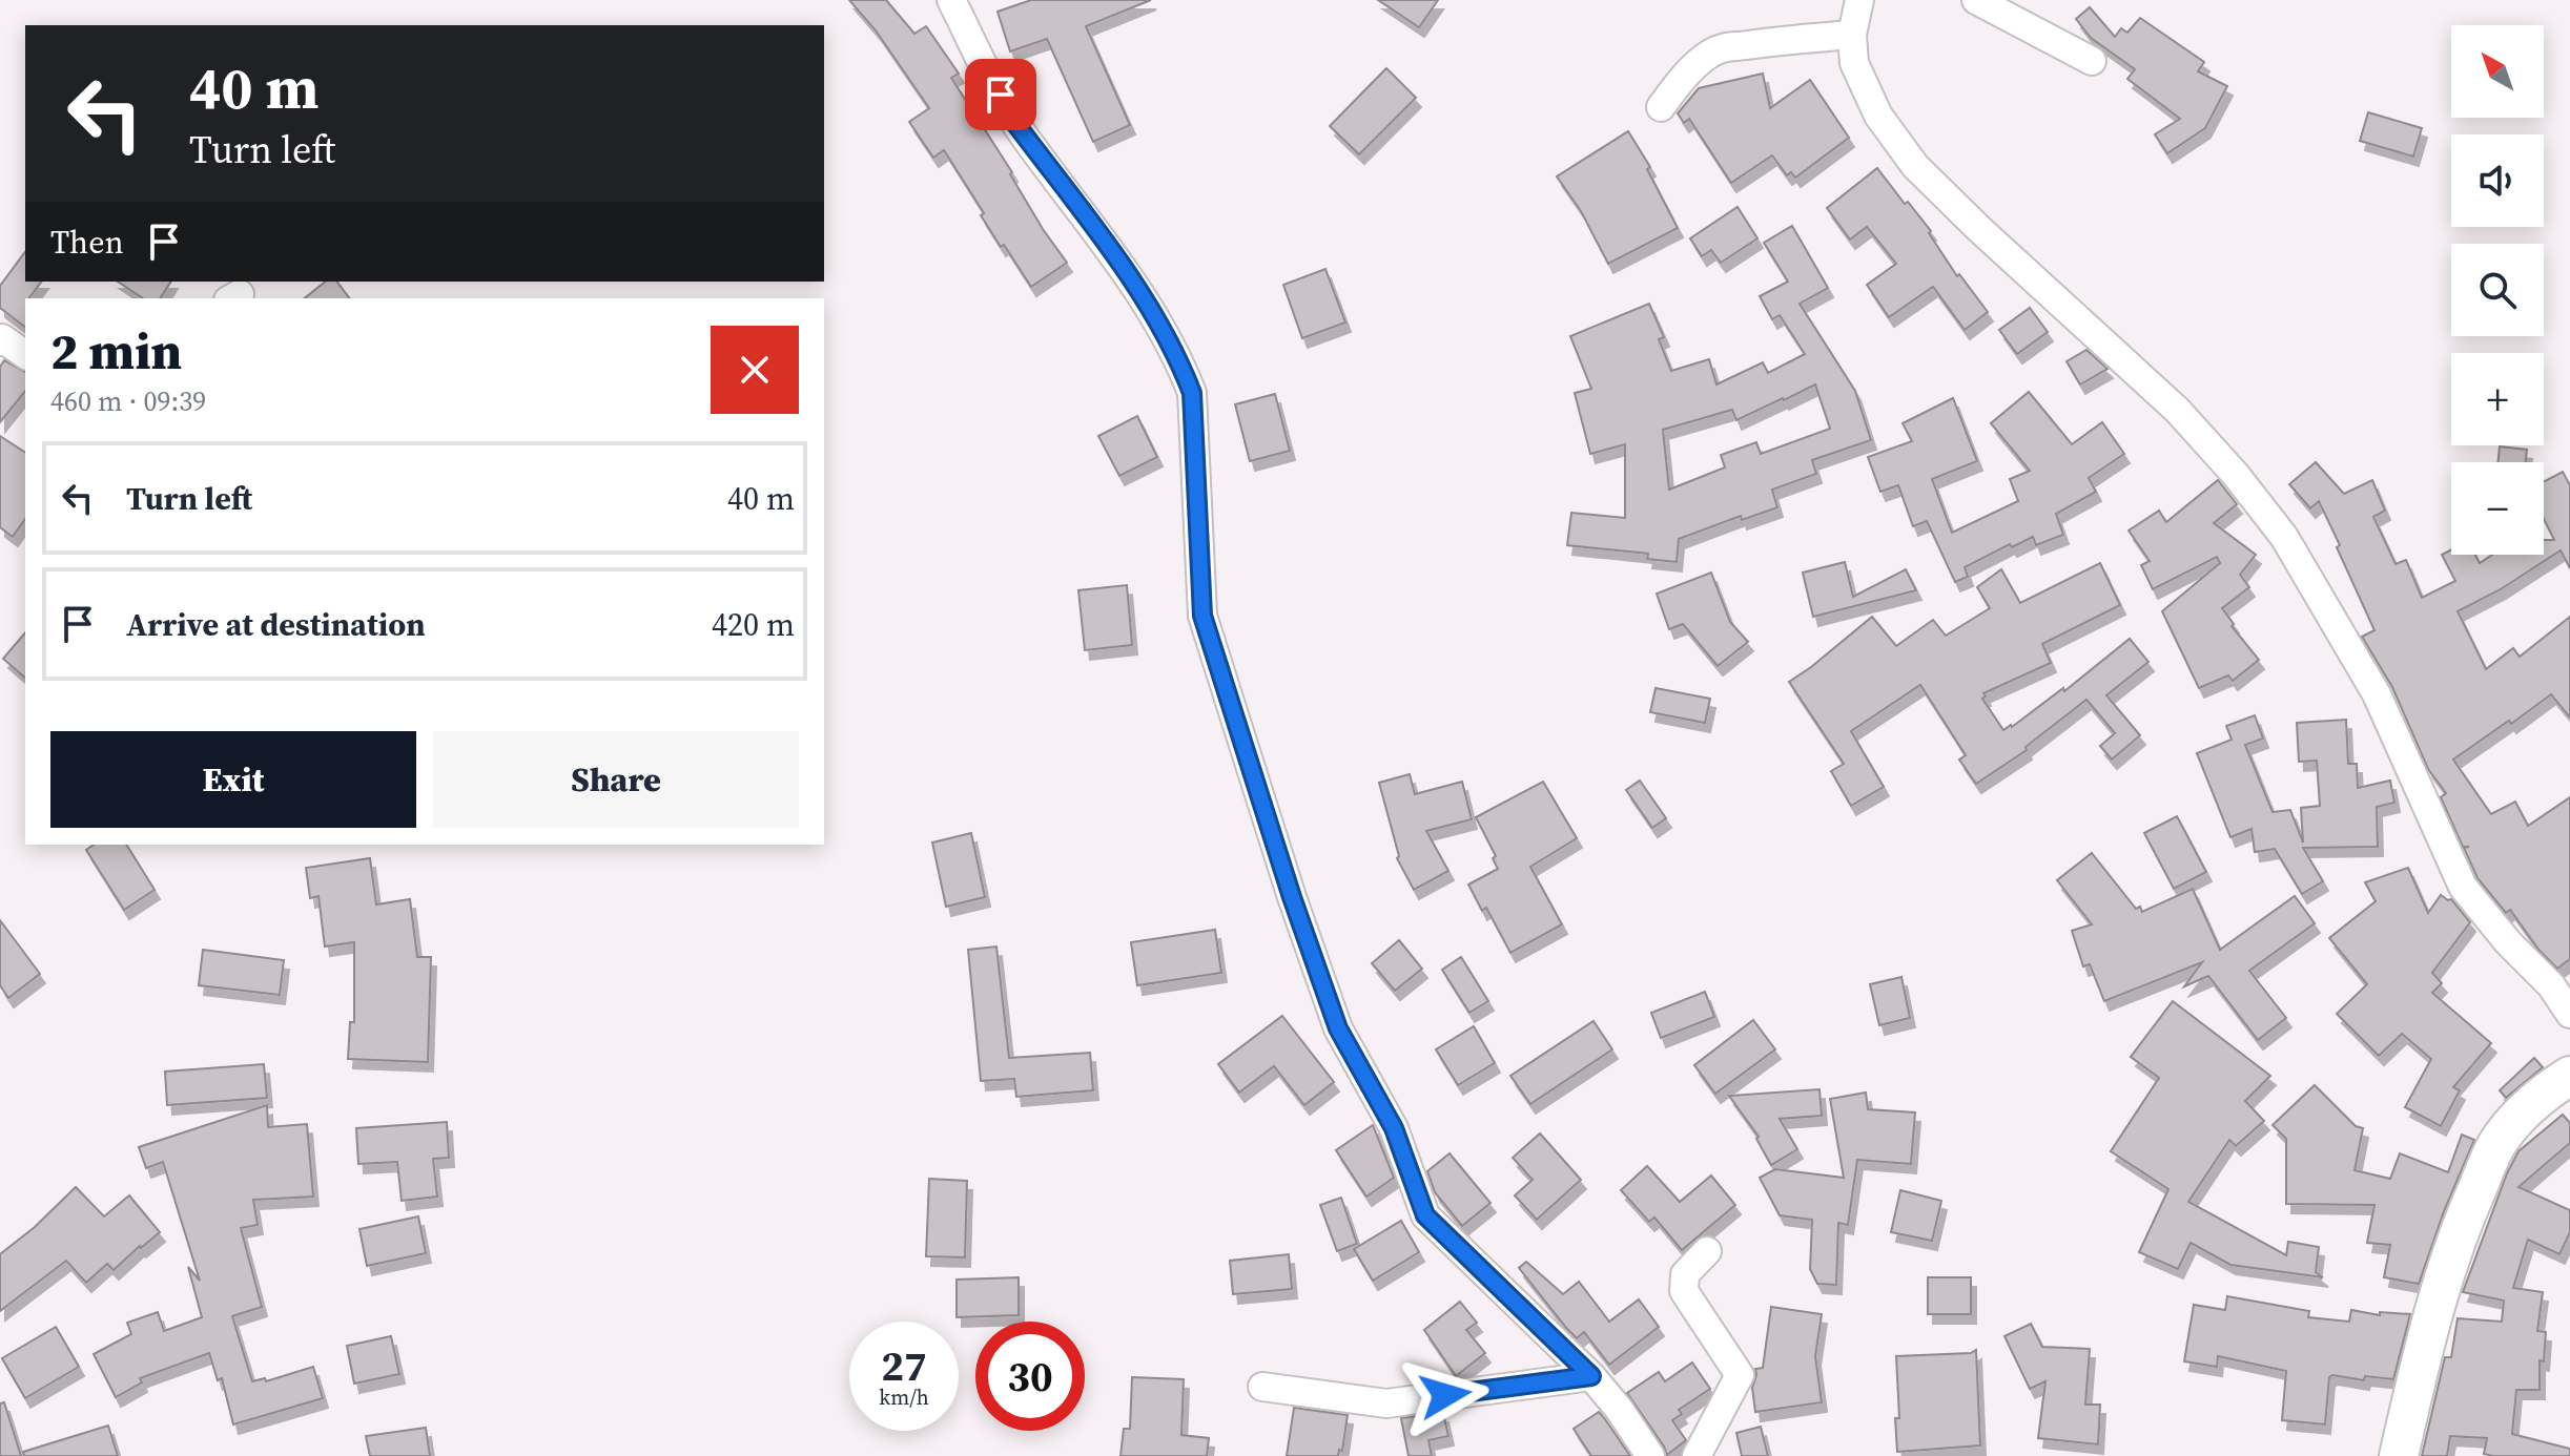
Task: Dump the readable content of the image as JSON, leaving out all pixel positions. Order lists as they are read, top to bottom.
{
  "north": "top left",
  "page": {
    "map_buttons": ["+", "−"],
    "turn": ["40 m", "Turn left"],
    "then": "Then",
    "heading": ["2 min", "460 m · 09:39"],
    "list": [
      {
        "name": "Turn left",
        "value": "40 m"
      },
      {
        "name": "Arrive at destination",
        "value": "420 m"
      }
    ],
    "buttons": ["Exit", "Share"],
    "speed": "27 km/h",
    "limit": "30"
  }
}
